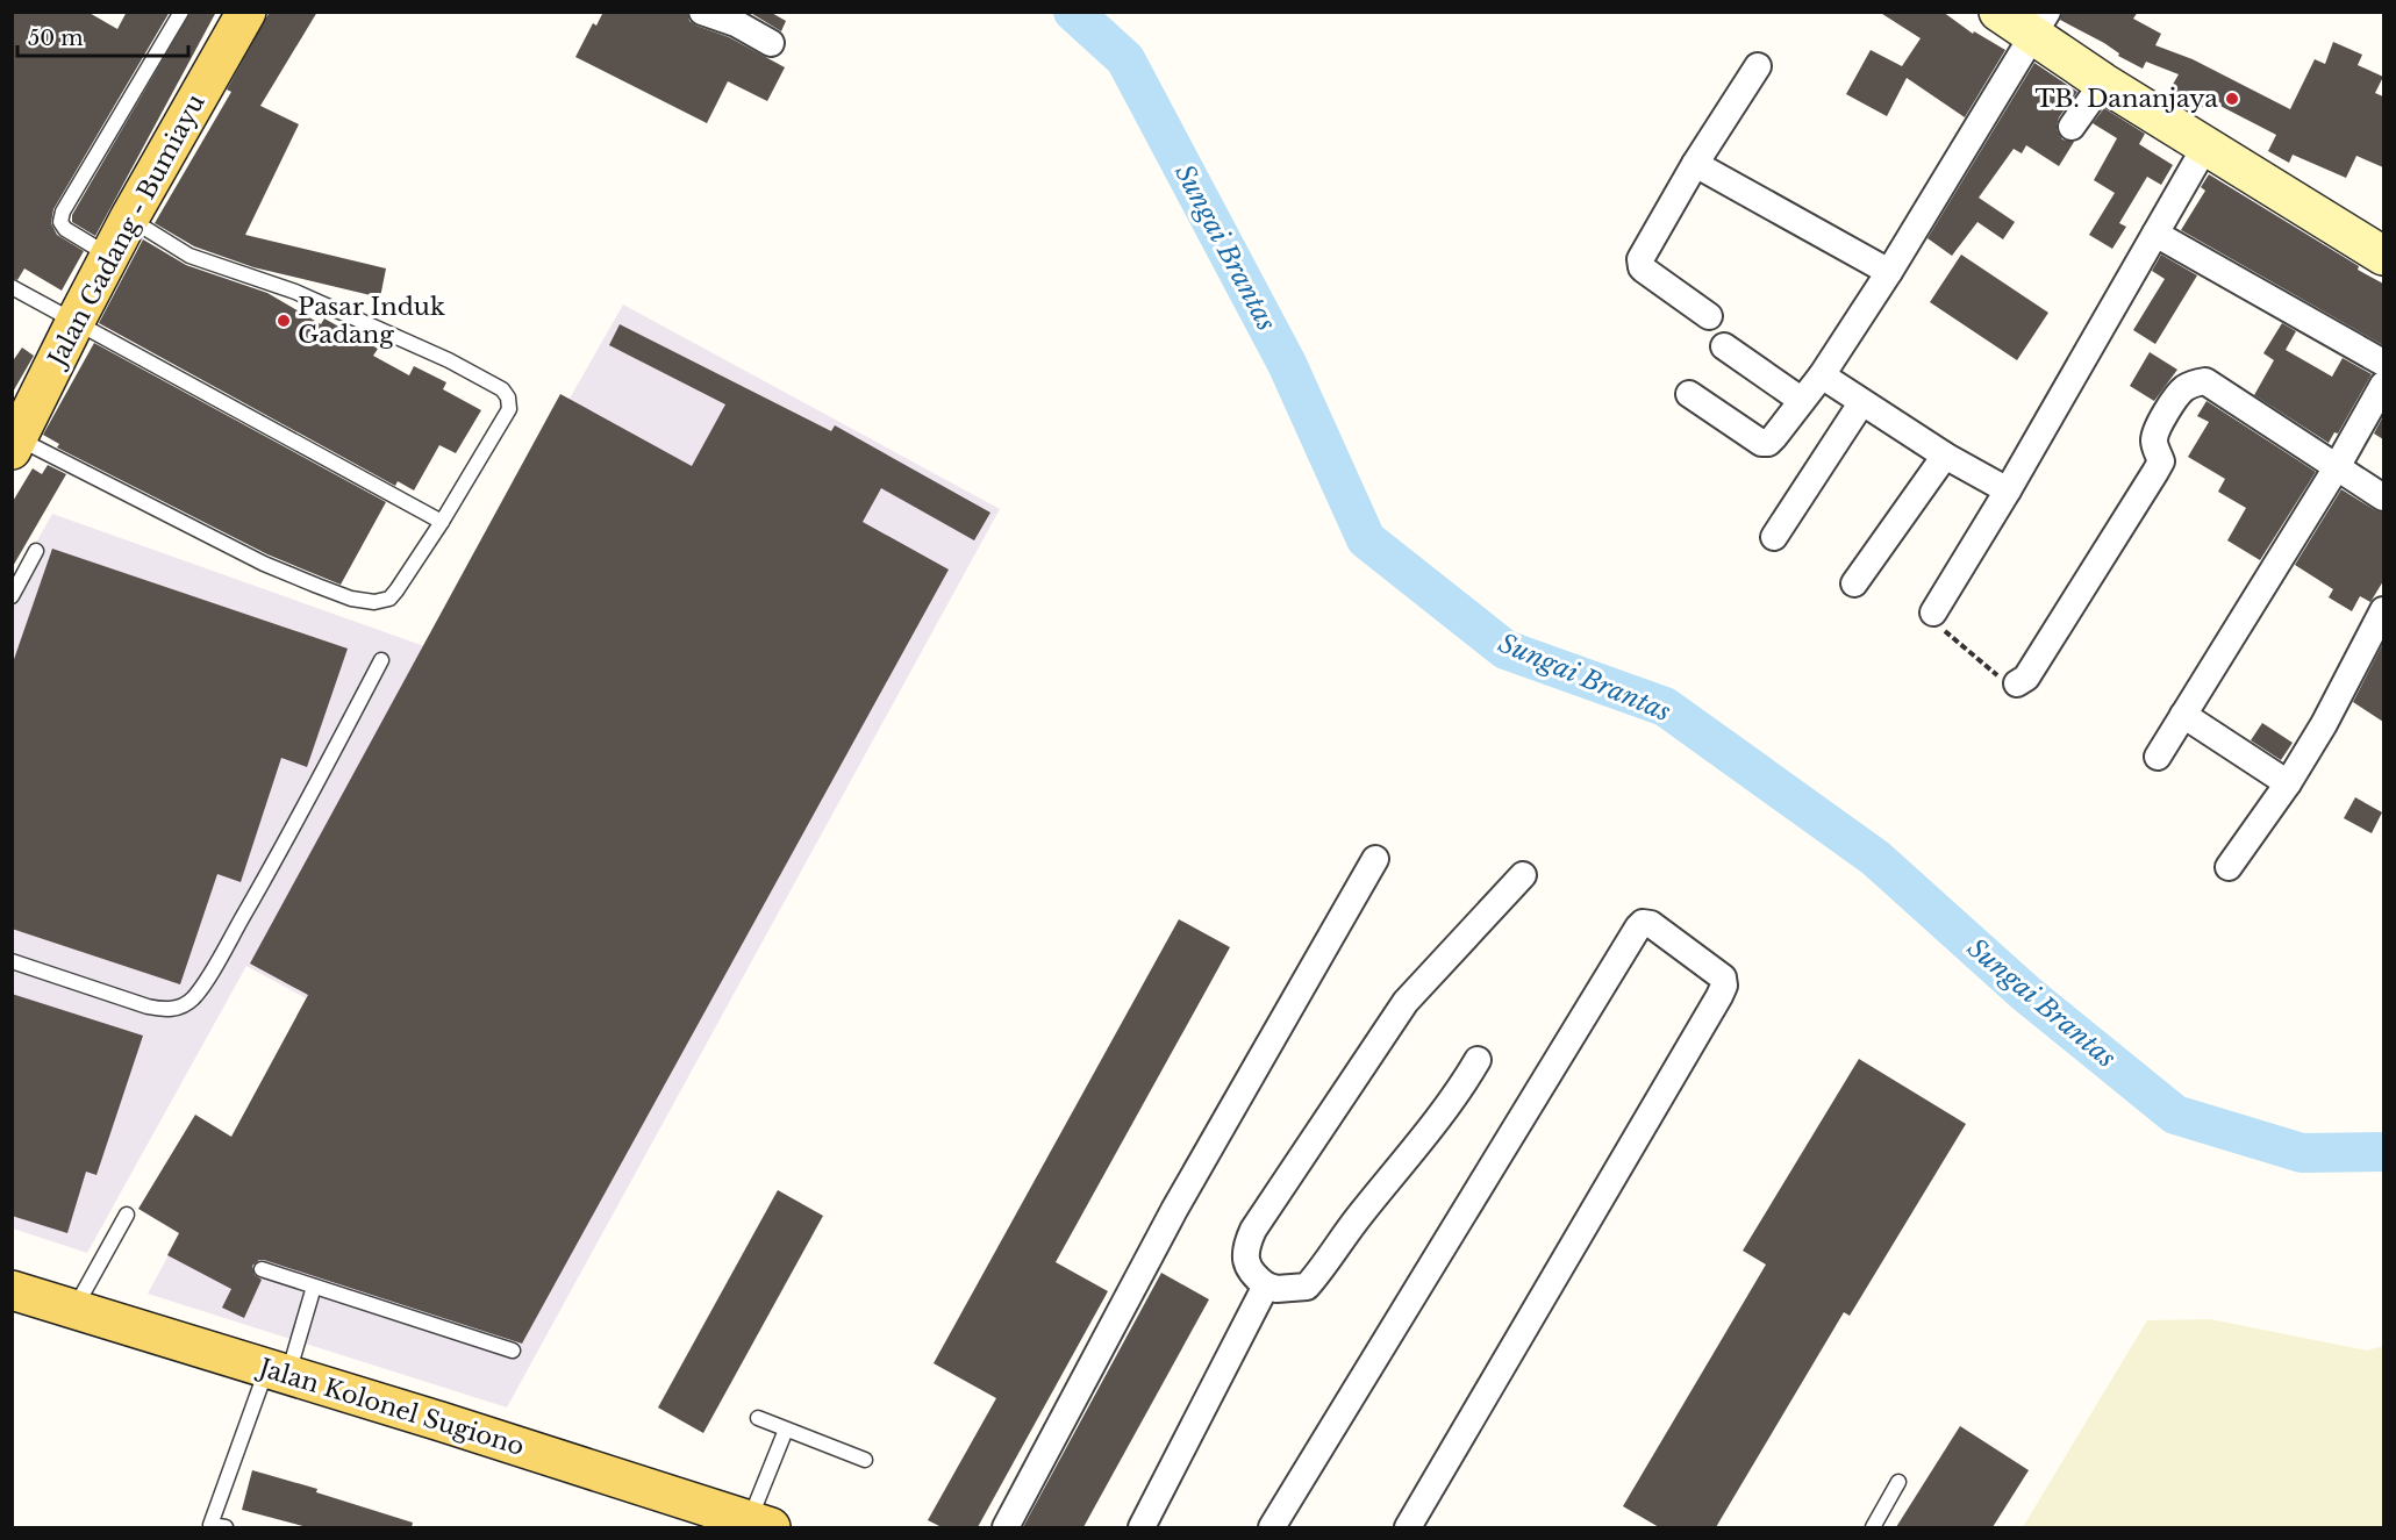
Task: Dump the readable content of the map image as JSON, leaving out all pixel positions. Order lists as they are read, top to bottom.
{
  "streets": {
    "main road": ["Jalan Gadang - Bumiayu", "Jalan Kolonel Sugiono"]
  },
  "water": ["Sungai Brantas"],
  "places": ["TB. Dananjaya", "Pasar Induk Gadang"],
  "scale_bar": "50 m"
}
